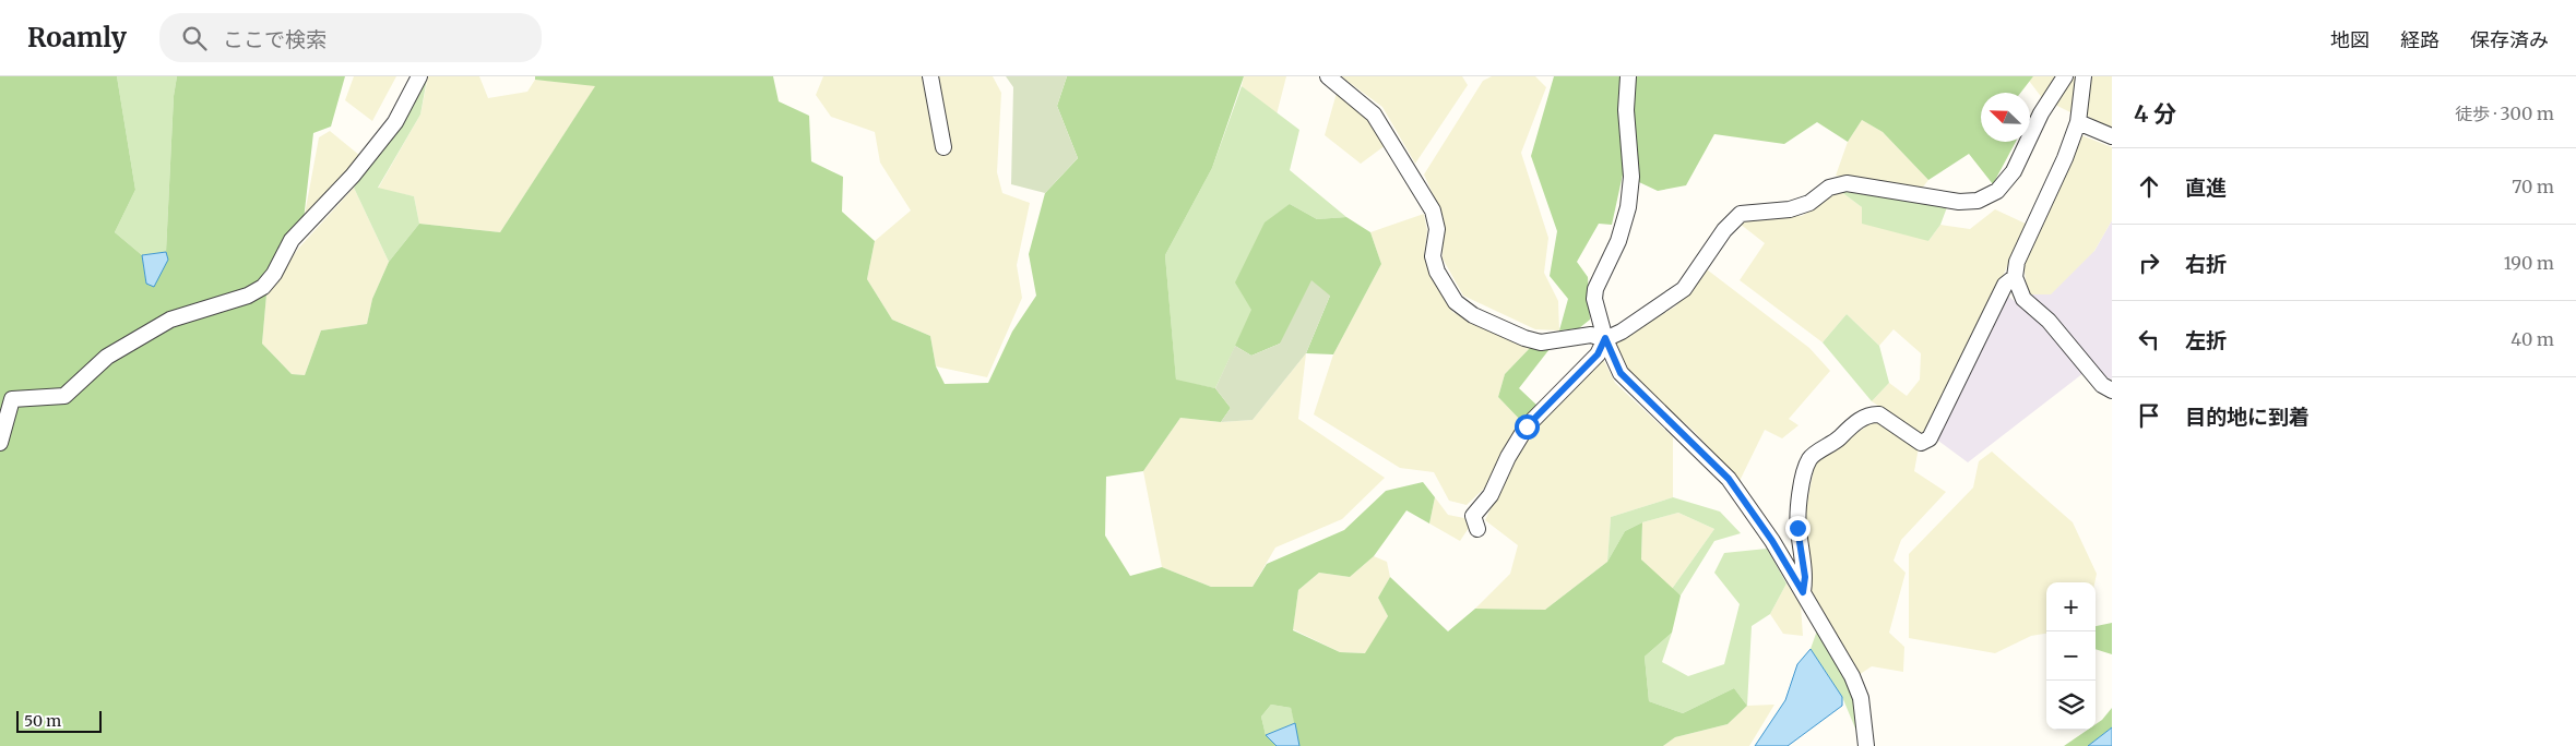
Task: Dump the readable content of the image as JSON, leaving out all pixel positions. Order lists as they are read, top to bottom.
{
  "scale_bar": "50 m",
  "north": "top left",
  "page": {
    "header": "Roamly",
    "search": "ここで検索",
    "nav": ["地図", "経路", "保存済み"],
    "heading": ["4 分", "徒歩 · 300 m"],
    "list": [
      ["直進", "70 m"],
      ["右折", "190 m"],
      ["左折", "40 m"],
      "目的地に到着"
    ],
    "map_buttons": ["+", "−"],
    "scale": "50 m"
  }
}
